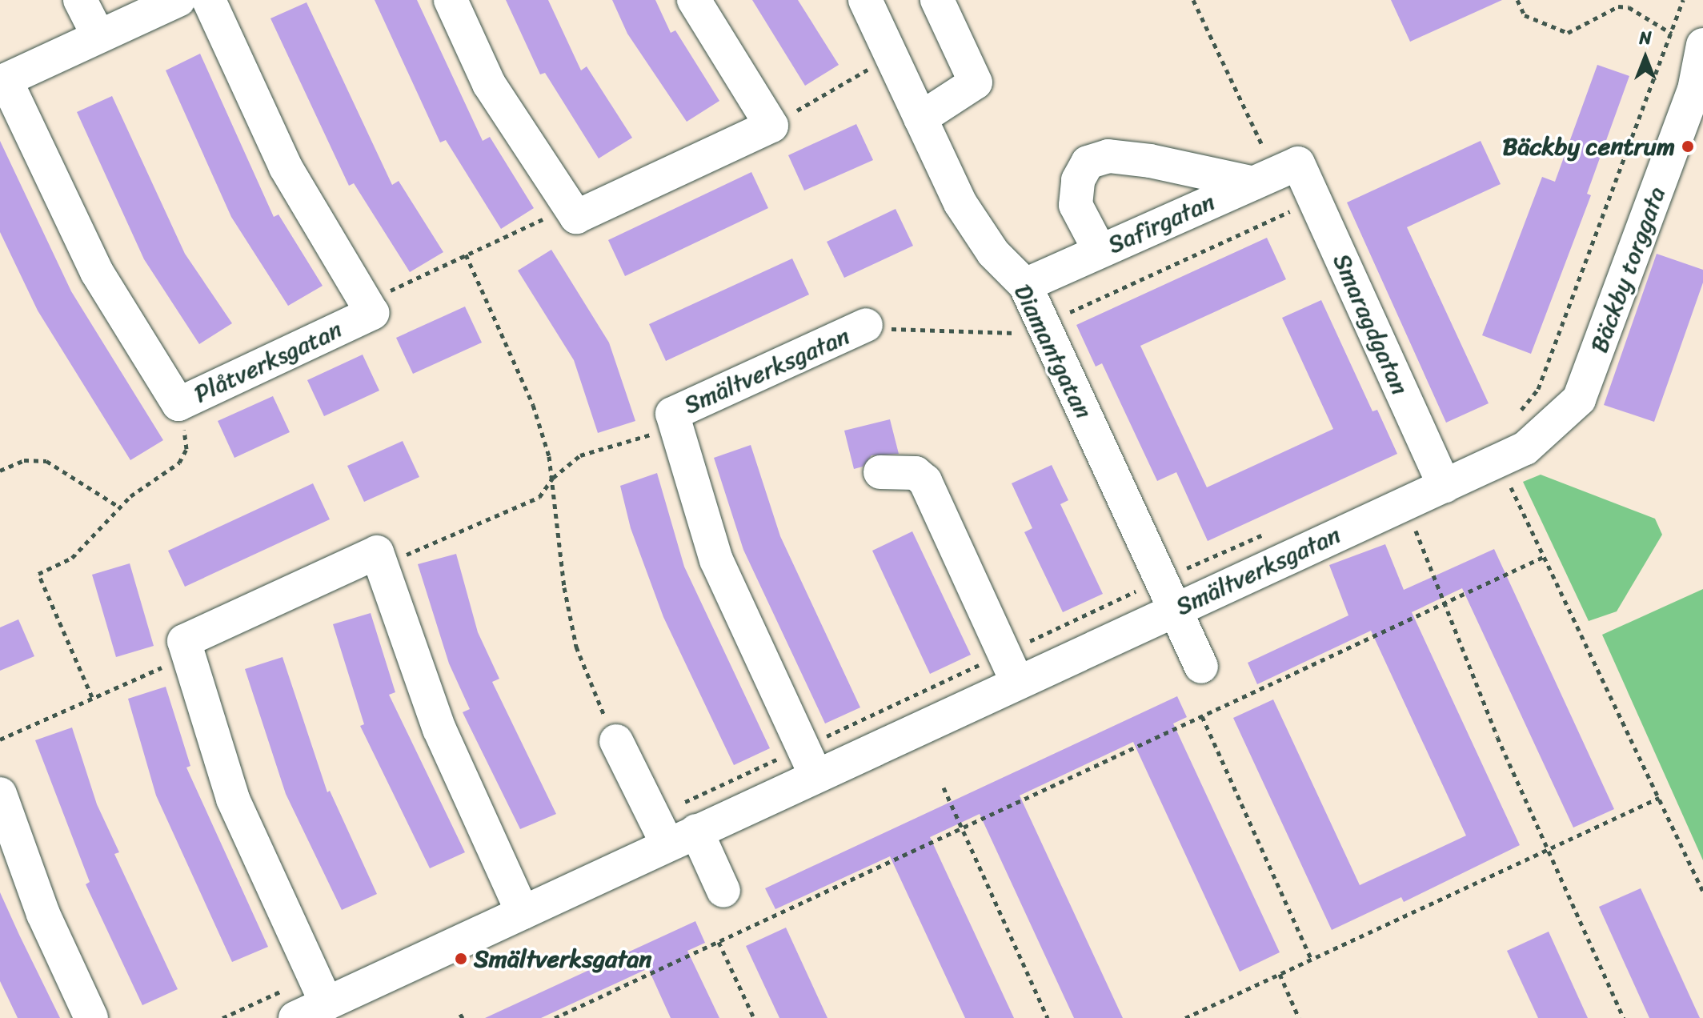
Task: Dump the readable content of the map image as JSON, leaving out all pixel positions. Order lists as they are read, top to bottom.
{
  "streets": {
    "street": [
      "Safirgatan",
      "Bäckby torggata",
      "Smaragdgatan",
      "Diamantgatan",
      "Plåtverksgatan",
      "Smältverksgatan"
    ]
  },
  "crossings": [
    ["Safirgatan", "Smaragdgatan"],
    ["Safirgatan", "Diamantgatan"],
    ["Bäckby torggata", "Smältverksgatan"],
    ["Smaragdgatan", "Smältverksgatan"],
    ["Diamantgatan", "Smältverksgatan"]
  ],
  "places": ["Bäckby centrum", "Smältverksgatan"],
  "north": "top"
}
